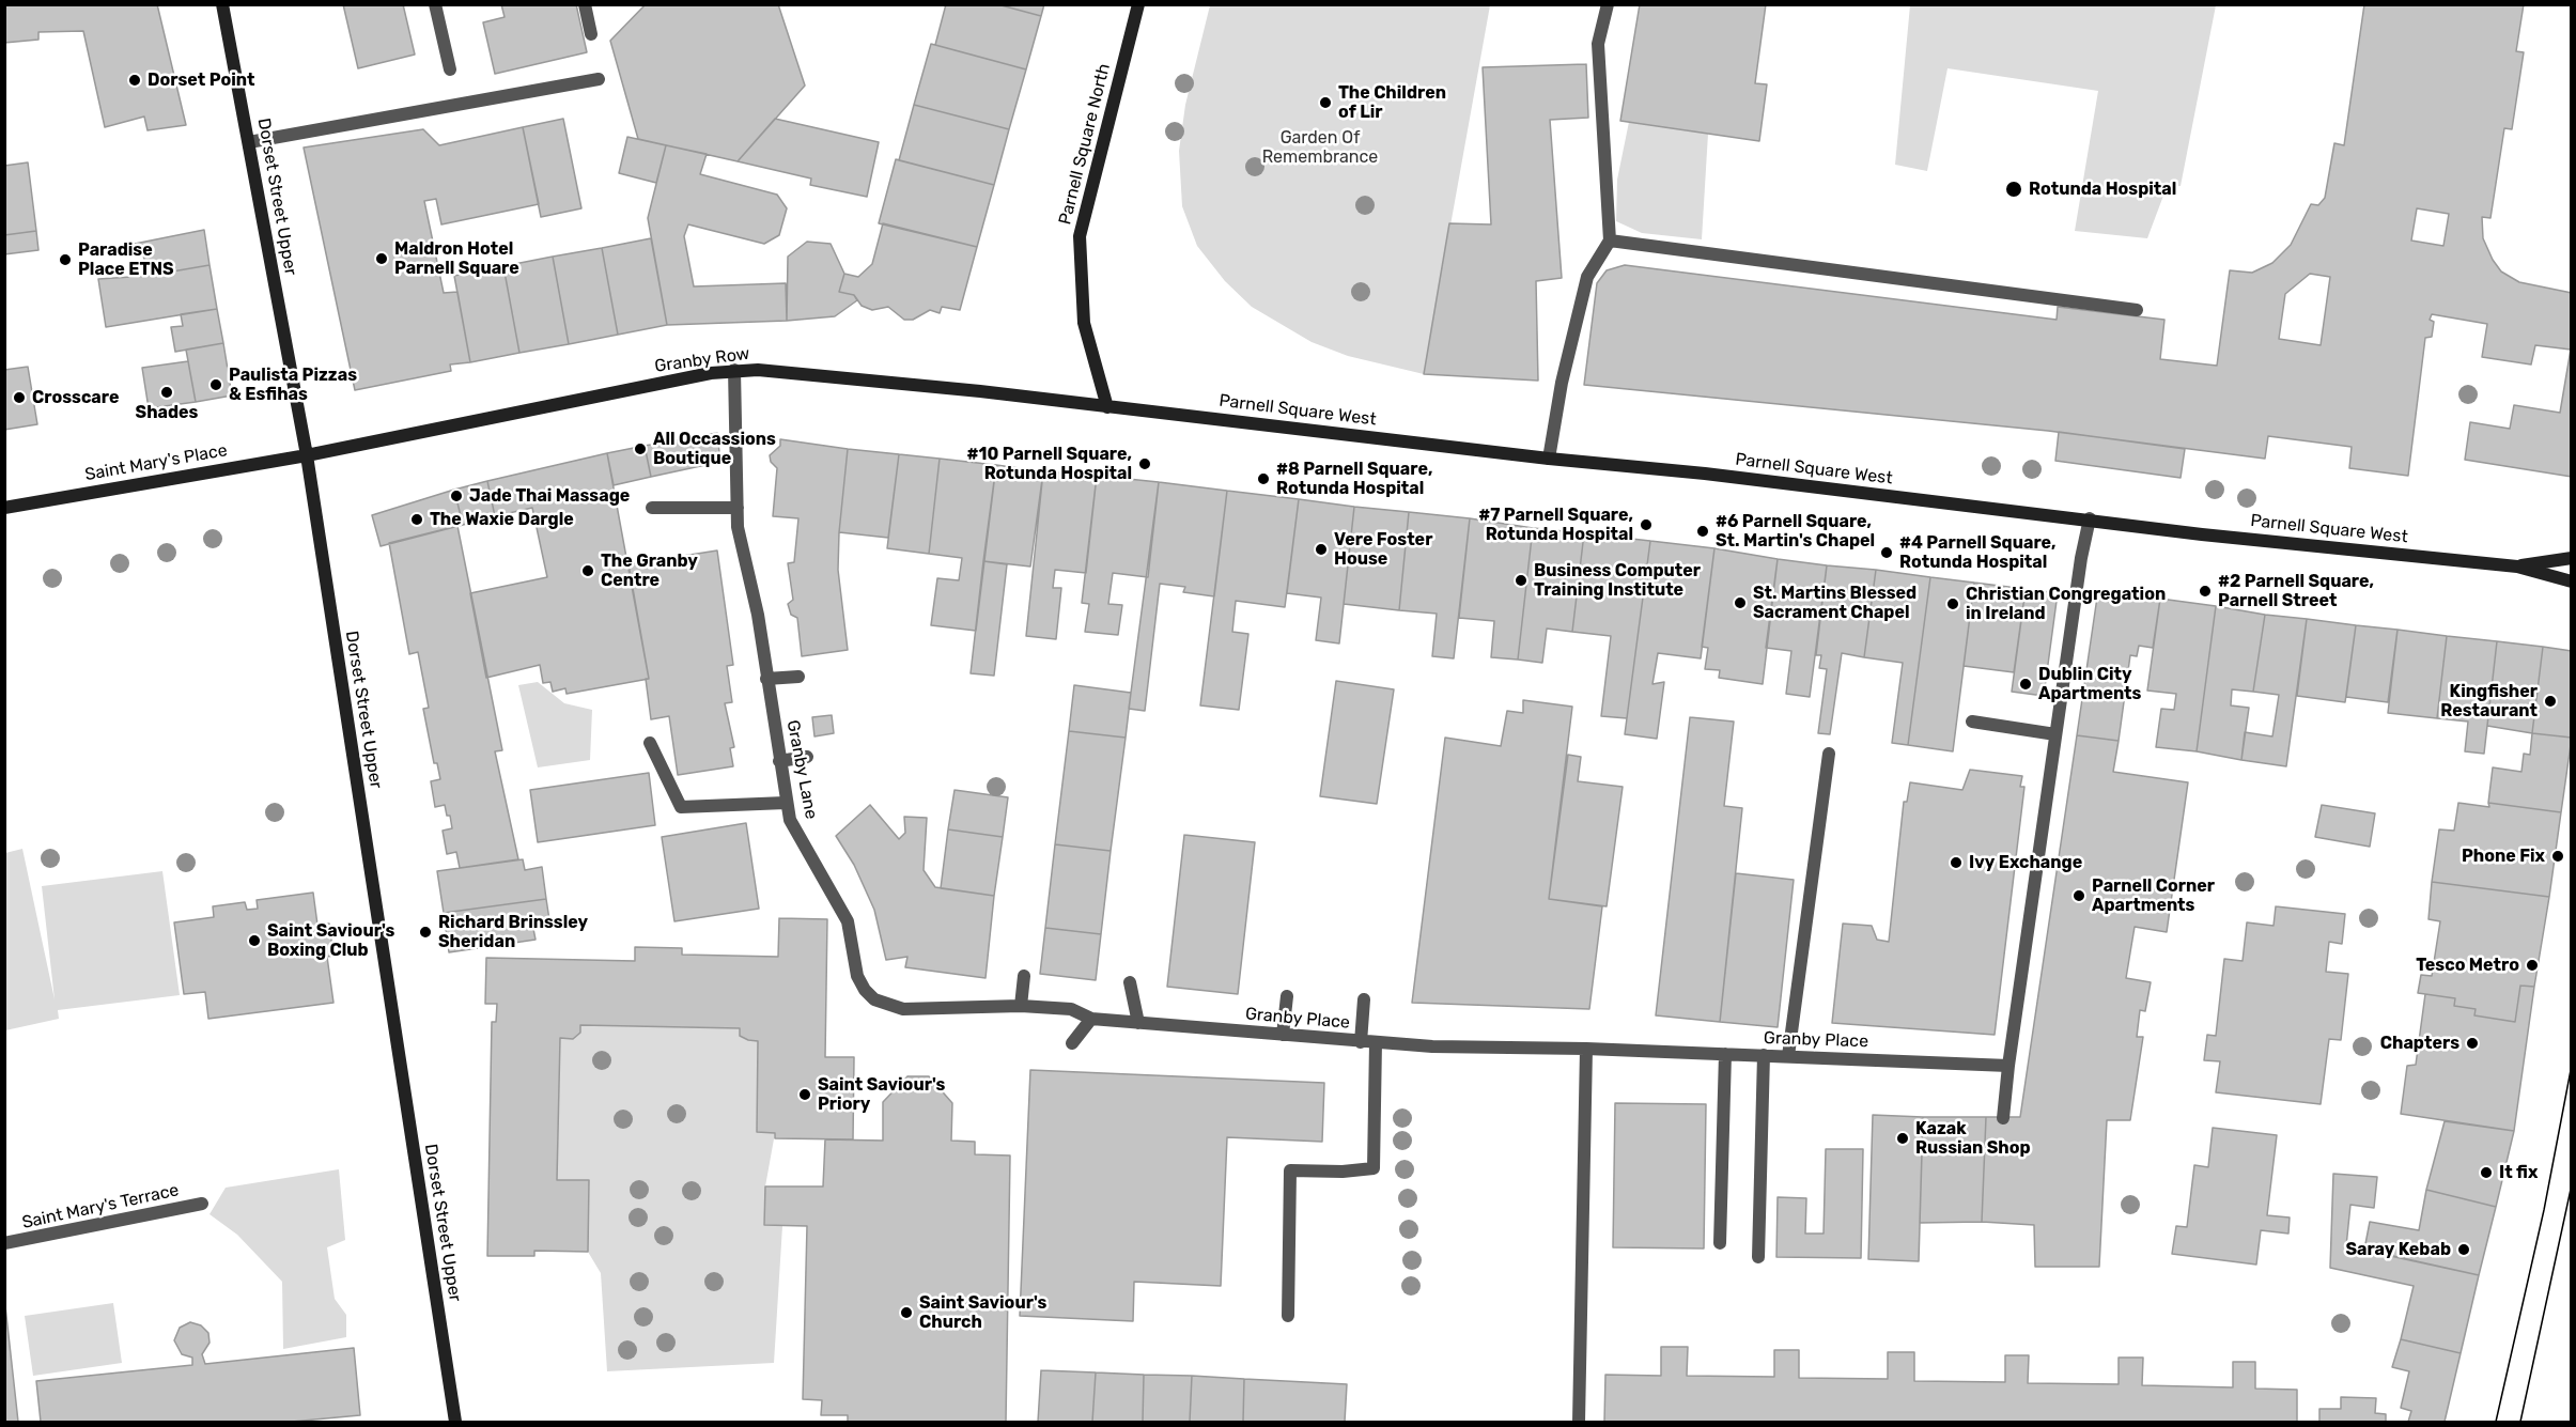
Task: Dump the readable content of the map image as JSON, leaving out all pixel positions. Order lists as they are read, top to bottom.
{
  "streets": {
    "main road": [
      "Parnell Square North",
      "Dorset Street Upper",
      "Granby Row",
      "Parnell Square West",
      "Saint Mary's Place"
    ],
    "street": ["Granby Lane", "Granby Place", "Saint Mary's Terrace"]
  },
  "crossings": [
    ["Parnell Square North", "Granby Row"],
    ["Parnell Square North", "Parnell Square West"],
    ["Dorset Street Upper", "Granby Row"],
    ["Dorset Street Upper", "Saint Mary's Place"],
    ["Granby Row", "Parnell Square West"],
    ["Granby Row", "Saint Mary's Place"],
    ["Granby Row", "Granby Lane"],
    ["Granby Lane", "Granby Place"]
  ],
  "parks": ["Garden Of Remembrance"],
  "places": [
    "Dorset Point",
    "The Children of Lir",
    "Rotunda Hospital",
    "Maldron Hotel Parnell Square",
    "Paradise Place ETNS",
    "Paulista Pizzas & Esfihas",
    "Shades",
    "Crosscare",
    "All Occassions Boutique",
    "#10 Parnell Square, Rotunda Hospital",
    "#8 Parnell Square, Rotunda Hospital",
    "Jade Thai Massage",
    "The Waxie Dargle",
    "#7 Parnell Square, Rotunda Hospital",
    "#6 Parnell Square, St. Martin's Chapel",
    "Vere Foster House",
    "#4 Parnell Square, Rotunda Hospital",
    "The Granby Centre",
    "Business Computer Training Institute",
    "#2 Parnell Square, Parnell Street",
    "St. Martins Blessed Sacrament Chapel",
    "Christian Congregation in Ireland",
    "Dublin City Apartments",
    "Kingfisher Restaurant",
    "Phone Fix",
    "Ivy Exchange",
    "Parnell Corner Apartments",
    "Richard Brinssley Sheridan",
    "Saint Saviour's Boxing Club",
    "Tesco Metro",
    "Chapters",
    "Saint Saviour's Priory",
    "Kazak Russian Shop",
    "It fix",
    "Saray Kebab",
    "Saint Saviour's Church"
  ]
}
